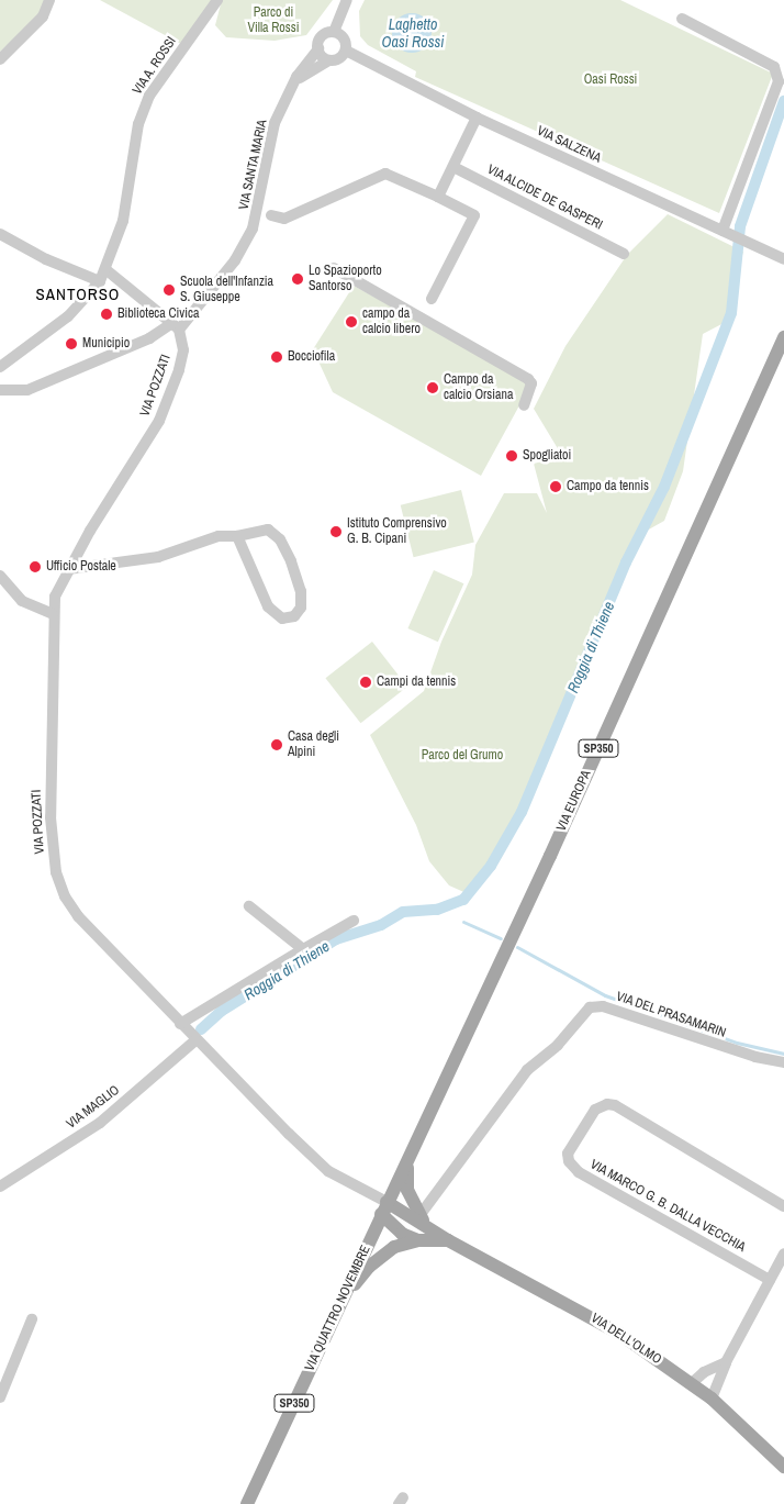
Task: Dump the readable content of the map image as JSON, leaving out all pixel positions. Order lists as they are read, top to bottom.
{
  "streets": {
    "main road": [
      "SP350",
      "VIA EUROPA",
      "VIA QUATTRO NOVEMBRE",
      "VIA DELL'OLMO"
    ],
    "street": [
      "VIA A. ROSSI",
      "VIA SALZENA",
      "VIA SANTA MARIA",
      "VIA ALCIDE DE GASPERI",
      "VIA POZZATI",
      "VIA DEL PRASAMARIN",
      "VIA MAGLIO",
      "VIA MARCO G. B. DALLA VECCHIA"
    ]
  },
  "crossings": [
    ["VIA SALZENA", "VIA SANTA MARIA"],
    ["VIA SANTA MARIA", "VIA POZZATI"],
    ["VIA POZZATI", "VIA EUROPA"],
    ["VIA POZZATI", "VIA MAGLIO"],
    ["VIA POZZATI", "VIA QUATTRO NOVEMBRE"],
    ["VIA POZZATI", "VIA DELL'OLMO"],
    ["VIA EUROPA", "VIA QUATTRO NOVEMBRE"],
    ["VIA EUROPA", "VIA DELL'OLMO"],
    ["VIA DEL PRASAMARIN", "VIA DELL'OLMO"],
    ["VIA QUATTRO NOVEMBRE", "VIA DELL'OLMO"]
  ],
  "districts": ["SANTORSO"],
  "water": ["Laghetto Oasi Rossi", "Roggia di Thiene"],
  "parks": ["Parco di Villa Rossi", "Oasi Rossi", "Parco del Grumo"],
  "places": [
    "Lo Spazioporto Santorso",
    "Scuola dell'Infanzia S. Giuseppe",
    "Biblioteca Civica",
    "campo da calcio libero",
    "Municipio",
    "Bocciofila",
    "Campo da calcio Orsiana",
    "Spogliatoi",
    "Campo da tennis",
    "Istituto Comprensivo G. B. Cipani",
    "Ufficio Postale",
    "Campi da tennis",
    "Casa degli Alpini"
  ]
}
